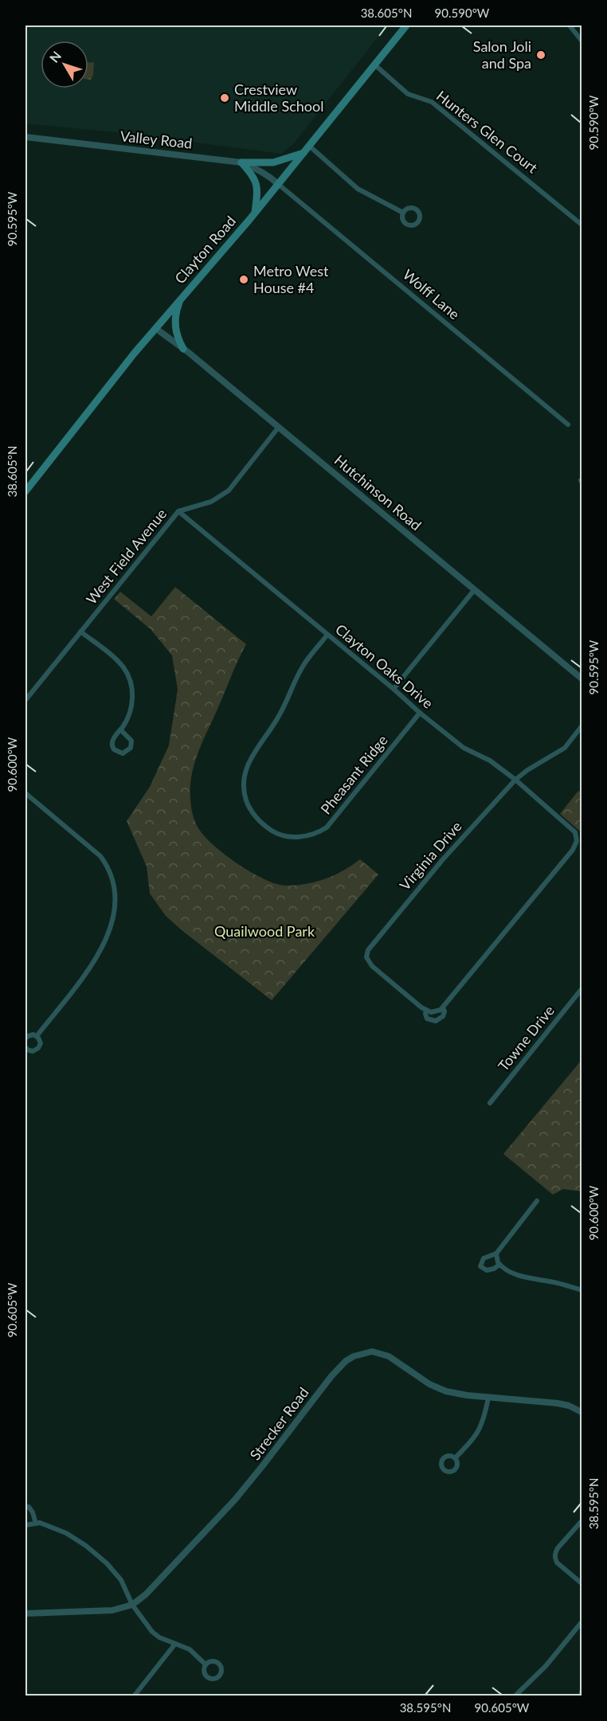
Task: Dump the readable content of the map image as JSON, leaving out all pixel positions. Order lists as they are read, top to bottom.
{
  "streets": {
    "main road": ["Clayton Road"],
    "street": [
      "Hunters Glen Court",
      "Valley Road",
      "Wolff Lane",
      "Hutchinson Road",
      "West Field Avenue",
      "Clayton Oaks Drive",
      "Pheasant Ridge",
      "Virginia Drive",
      "Towne Drive",
      "Strecker Road"
    ]
  },
  "crossings": [
    ["Hunters Glen Court", "Clayton Road"],
    ["Valley Road", "Clayton Road"],
    ["Valley Road", "Wolff Lane"],
    ["Clayton Road", "Wolff Lane"],
    ["Clayton Road", "Hutchinson Road"],
    ["Hutchinson Road", "West Field Avenue"],
    ["West Field Avenue", "Clayton Oaks Drive"],
    ["Clayton Oaks Drive", "Pheasant Ridge"],
    ["Clayton Oaks Drive", "Virginia Drive"]
  ],
  "parks": ["Quailwood Park"],
  "places": ["Salon Joli and Spa", "Crestview Middle School", "Metro West House #4"],
  "north": "top left",
  "coordinates": [
    "38.605°N",
    "90.590°W",
    "90.595°W",
    "90.600°W",
    "90.605°W",
    "38.595°N"
  ]
}
